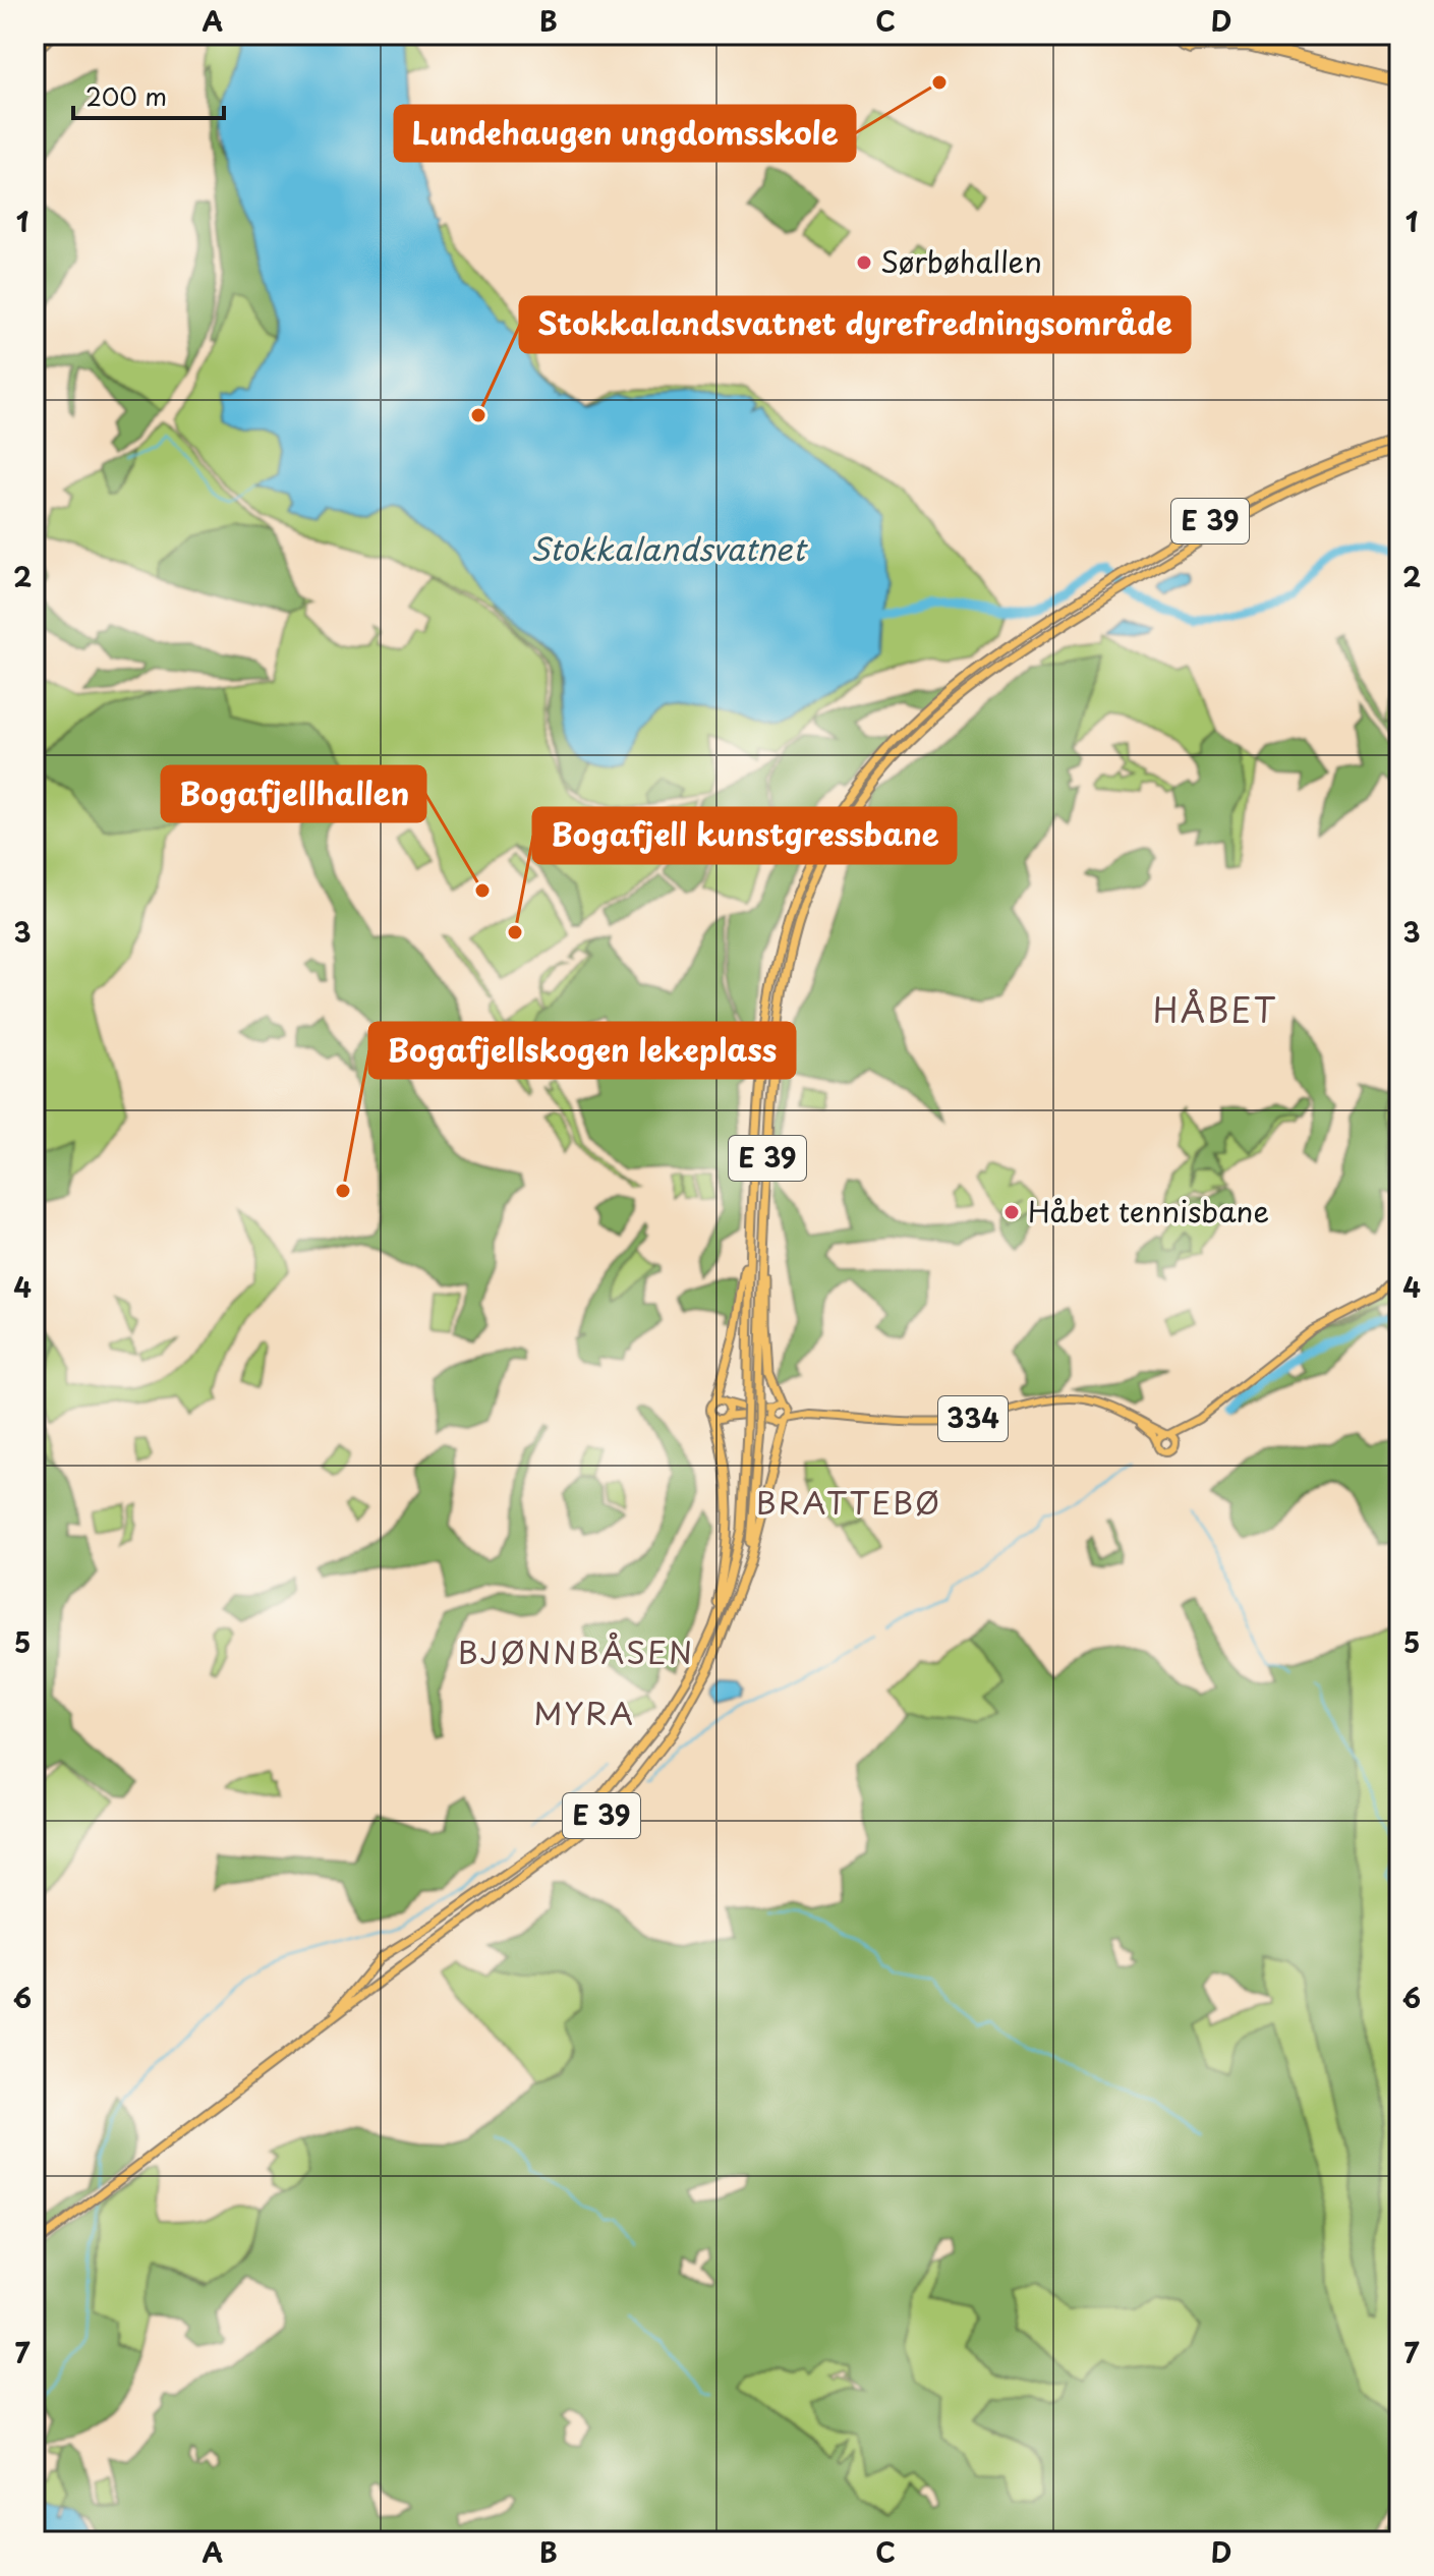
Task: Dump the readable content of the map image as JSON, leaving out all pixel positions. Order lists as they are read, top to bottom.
{
  "streets": {
    "highway": ["E 39"],
    "main road": ["334"]
  },
  "crossings": [
    ["E 39", "334"]
  ],
  "districts": [
    "HÅBET",
    "BRATTEBØ",
    "BJØNNBÅSEN",
    "MYRA"
  ],
  "water": ["Stokkalandsvatnet"],
  "places": [
    "Lundehaugen ungdomsskole",
    "Sørbøhallen",
    "Stokkalandsvatnet dyrefredningsområde",
    "Bogafjellhallen",
    "Bogafjell kunstgressbane",
    "Bogafjellskogen lekeplass",
    "Håbet tennisbane"
  ],
  "scale_bar": "200 m",
  "grid": {
    "columns": [
      "A",
      "B",
      "C",
      "D"
    ],
    "rows": [
      "1",
      "2",
      "3",
      "4",
      "5",
      "6",
      "7"
    ]
  }
}
